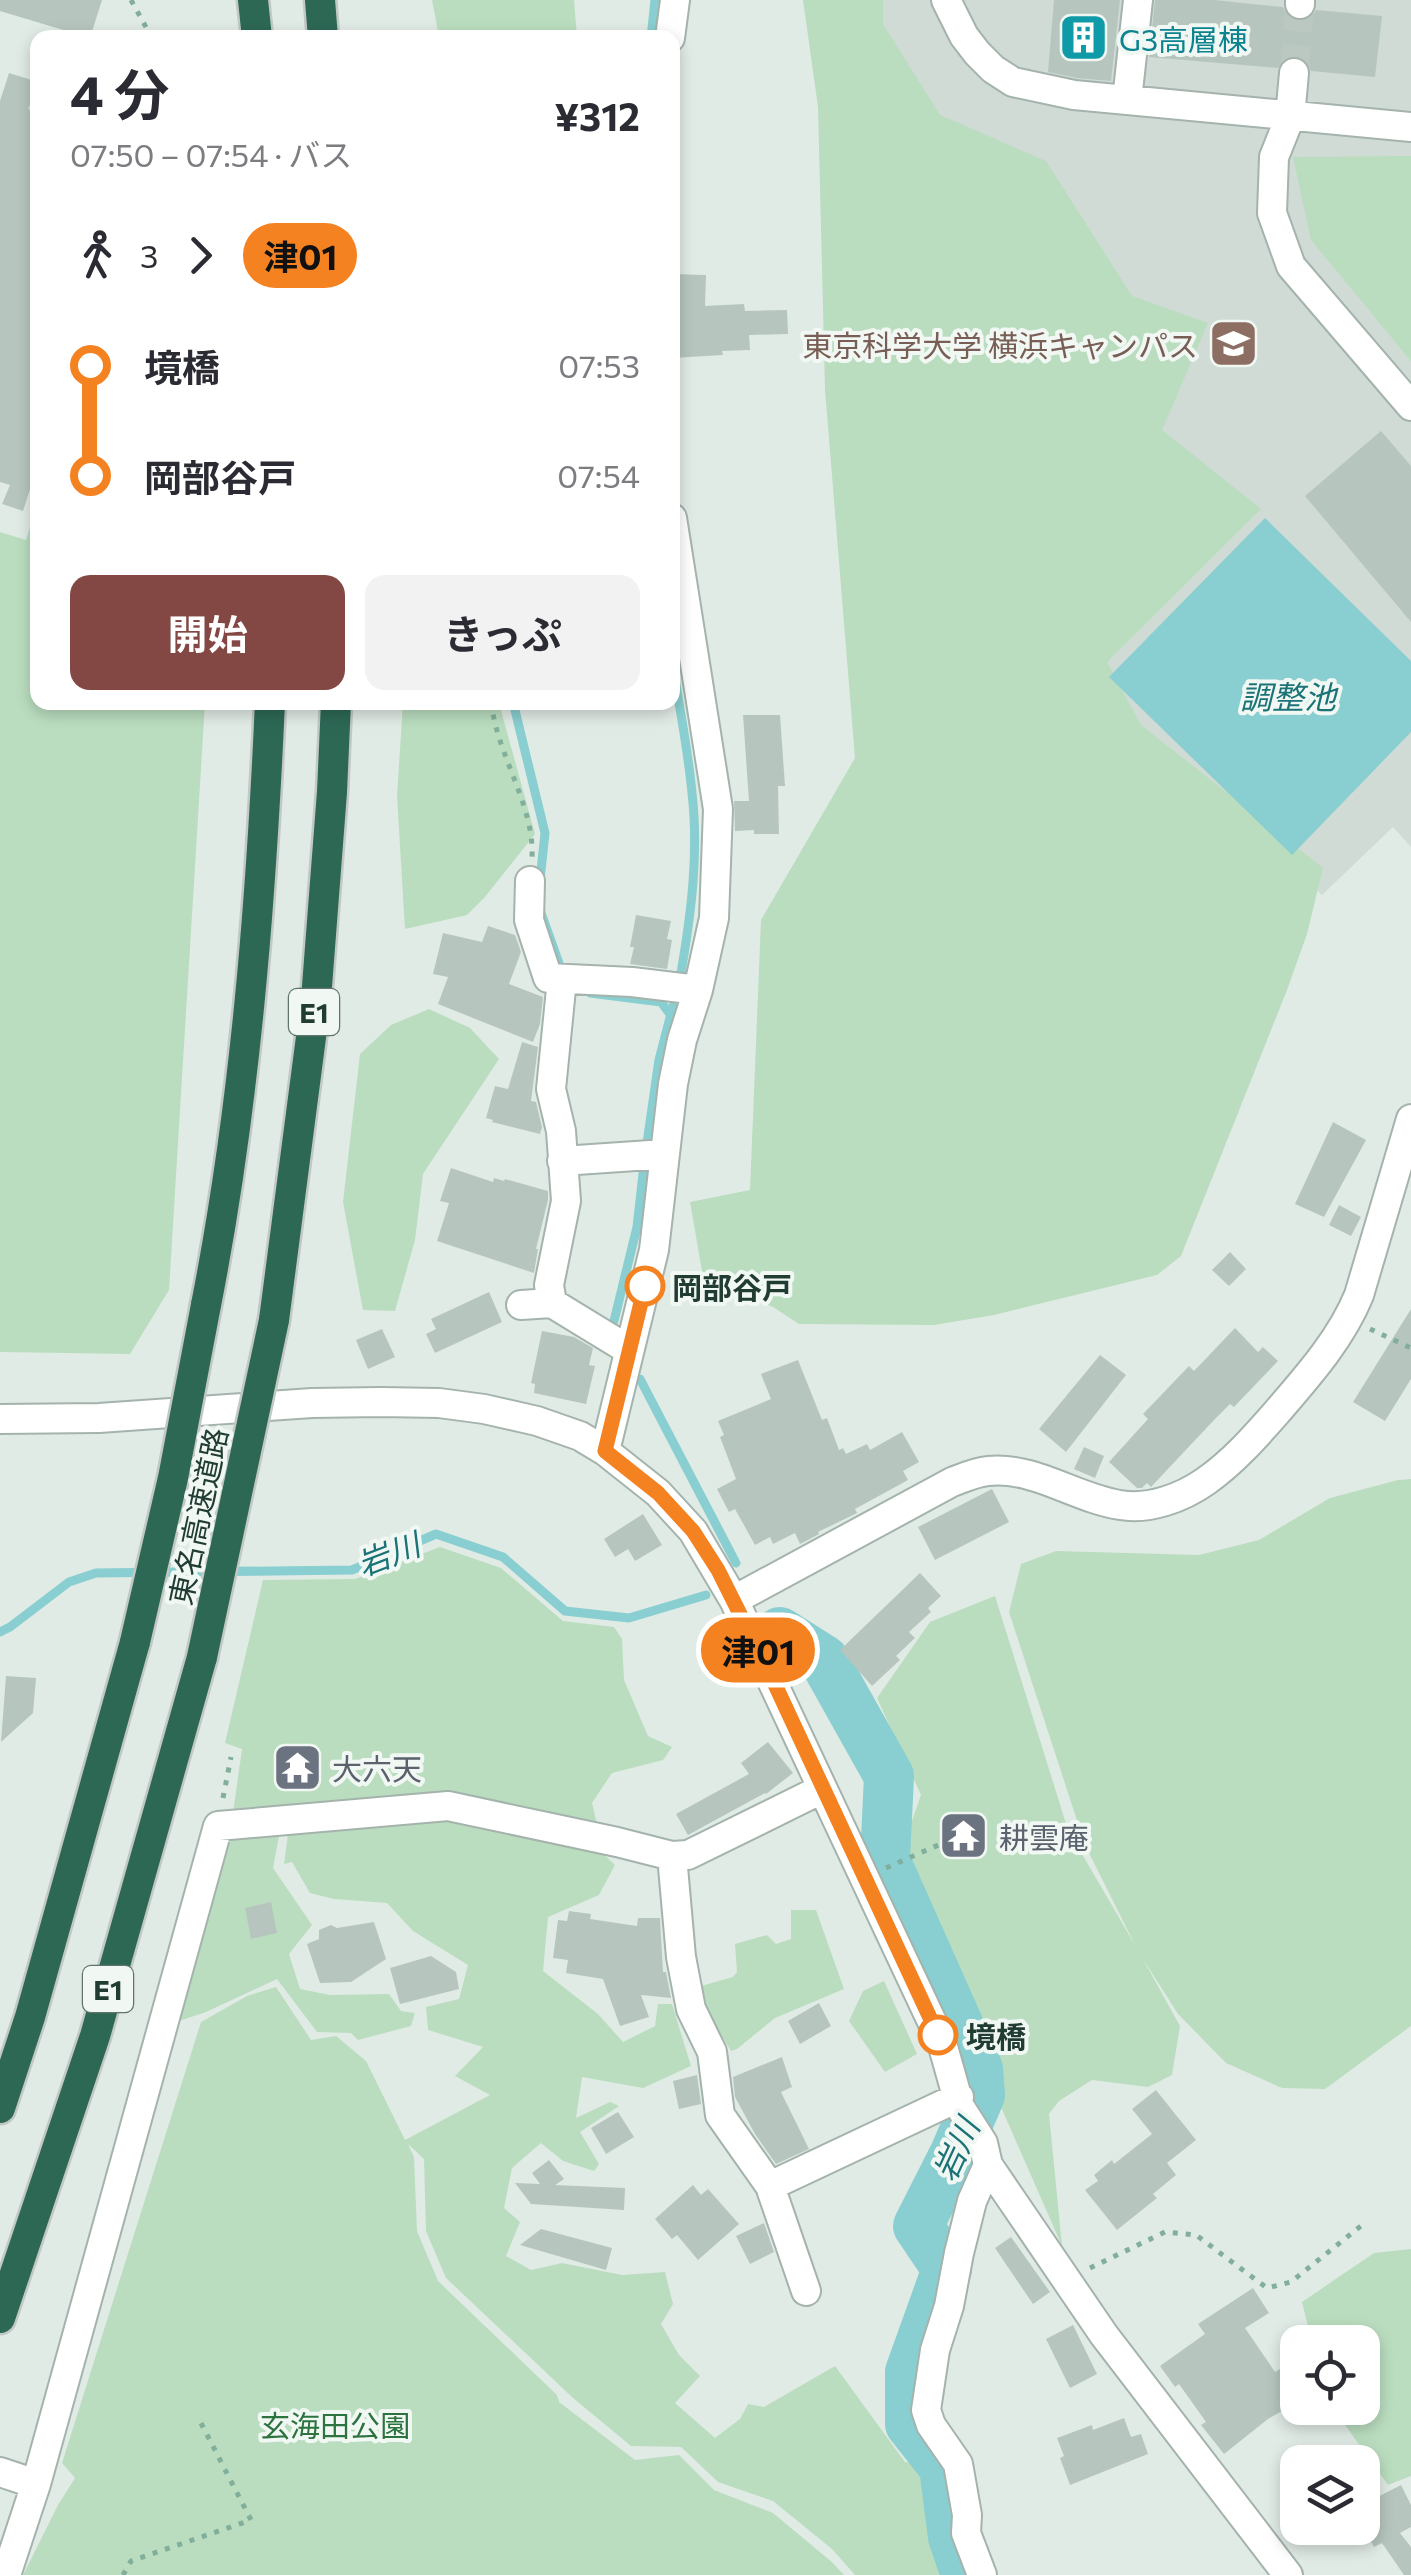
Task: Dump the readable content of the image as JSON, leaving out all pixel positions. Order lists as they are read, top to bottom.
{
  "streets": {
    "highway": ["E1", "東名高速道路"]
  },
  "water": ["調整池", "岩川"],
  "parks": ["玄海田公園"],
  "places": {
    "building": ["G3高層棟"],
    "school or university": ["東京科学大学 横浜キャンパス"],
    "other": ["岡部谷戸", "境橋"],
    "temple": ["大六天", "耕雲庵"]
  },
  "lines": ["bus line 津01"],
  "page": {
    "on_map": "津01",
    "heading": ["4 分", "07:50 – 07:54 · バス", "¥312"],
    "legs": ["3", "津01"],
    "list": [
      {
        "name": "境橋",
        "value": "07:53"
      },
      {
        "name": "岡部谷戸",
        "value": "07:54"
      }
    ],
    "buttons": ["開始", "きっぷ"]
  }
}
